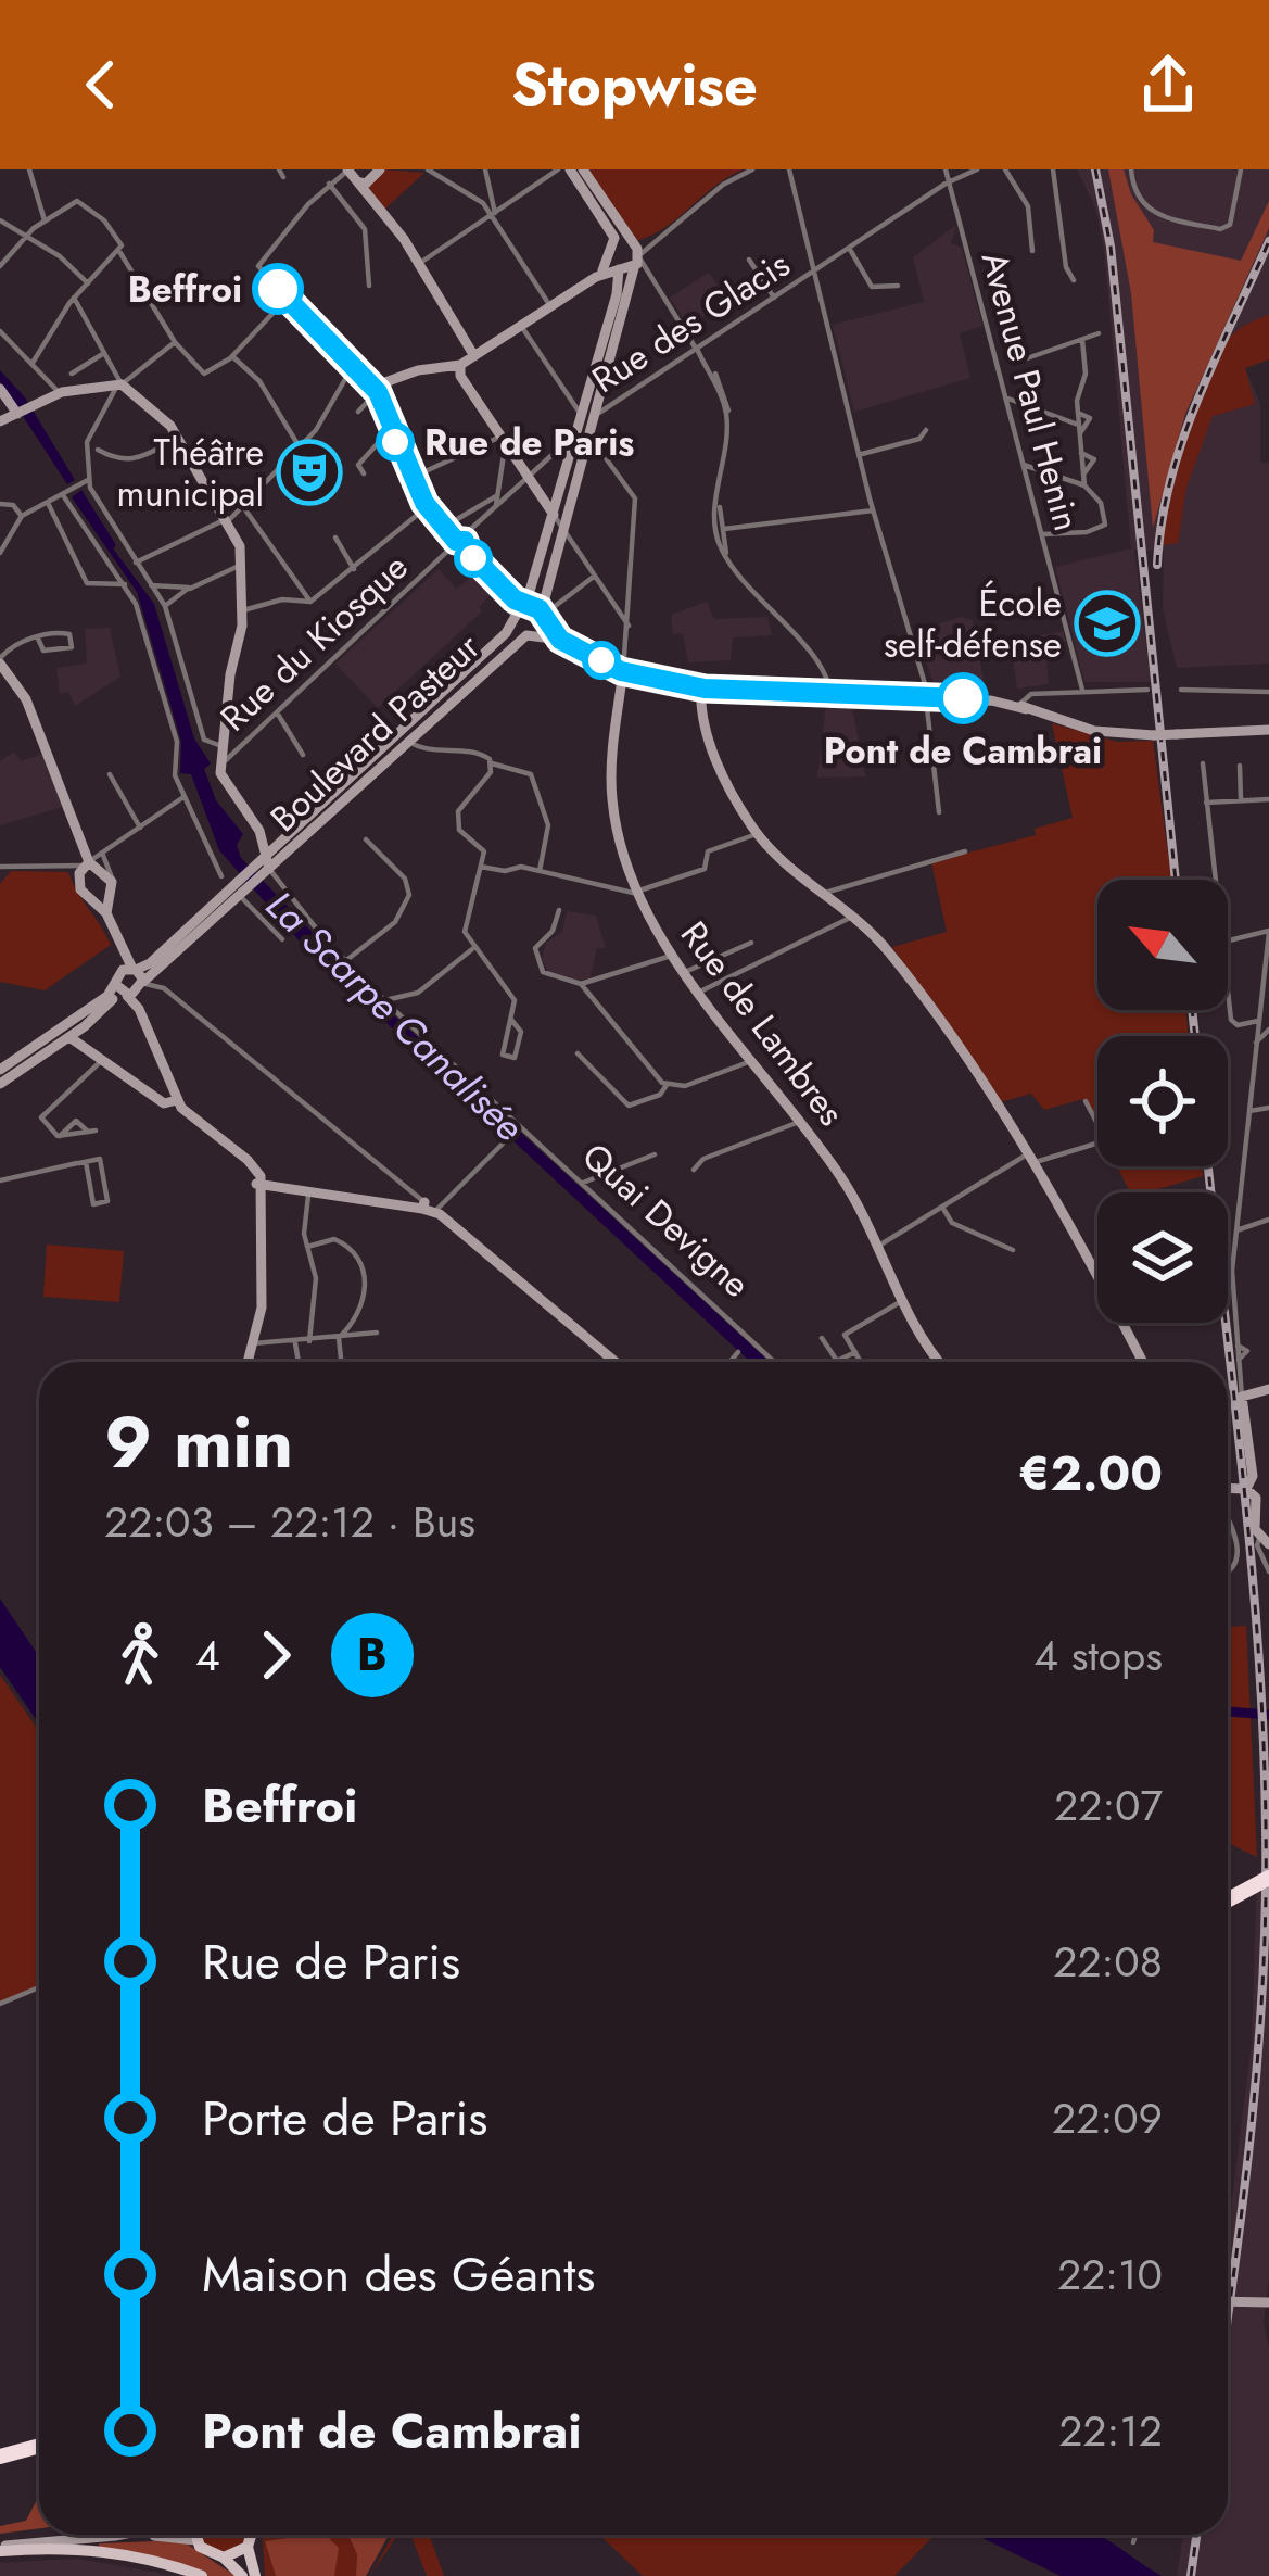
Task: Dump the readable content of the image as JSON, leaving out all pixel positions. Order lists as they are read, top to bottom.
{
  "streets": {
    "main road": ["Boulevard Pasteur", "Rue de Lambres", "Quai Devigne"],
    "street": ["Rue des Glacis", "Avenue Paul Henin", "Rue du Kiosque"]
  },
  "crossings": [
    ["Rue des Glacis", "Avenue Paul Henin"],
    ["Rue du Kiosque", "Quai Devigne"],
    ["Boulevard Pasteur", "Quai Devigne"]
  ],
  "water": ["La Scarpe Canalisée"],
  "places": {
    "other": ["Beffroi", "Rue de Paris", "Pont de Cambrai"],
    "theatre": ["Théâtre municipal"],
    "school or university": ["École self-défense"]
  },
  "lines": ["bus line B"],
  "north": "top left",
  "page": {
    "header": "Stopwise",
    "heading": ["9 min", "22:03 – 22:12 · Bus", "€2.00"],
    "legs": ["4", "B", "4 stops"],
    "list": [
      {
        "name": "Beffroi",
        "value": "22:07"
      },
      {
        "name": "Rue de Paris",
        "value": "22:08"
      },
      {
        "name": "Porte de Paris",
        "value": "22:09"
      },
      {
        "name": "Maison des Géants",
        "value": "22:10"
      },
      {
        "name": "Pont de Cambrai",
        "value": "22:12"
      }
    ]
  }
}
